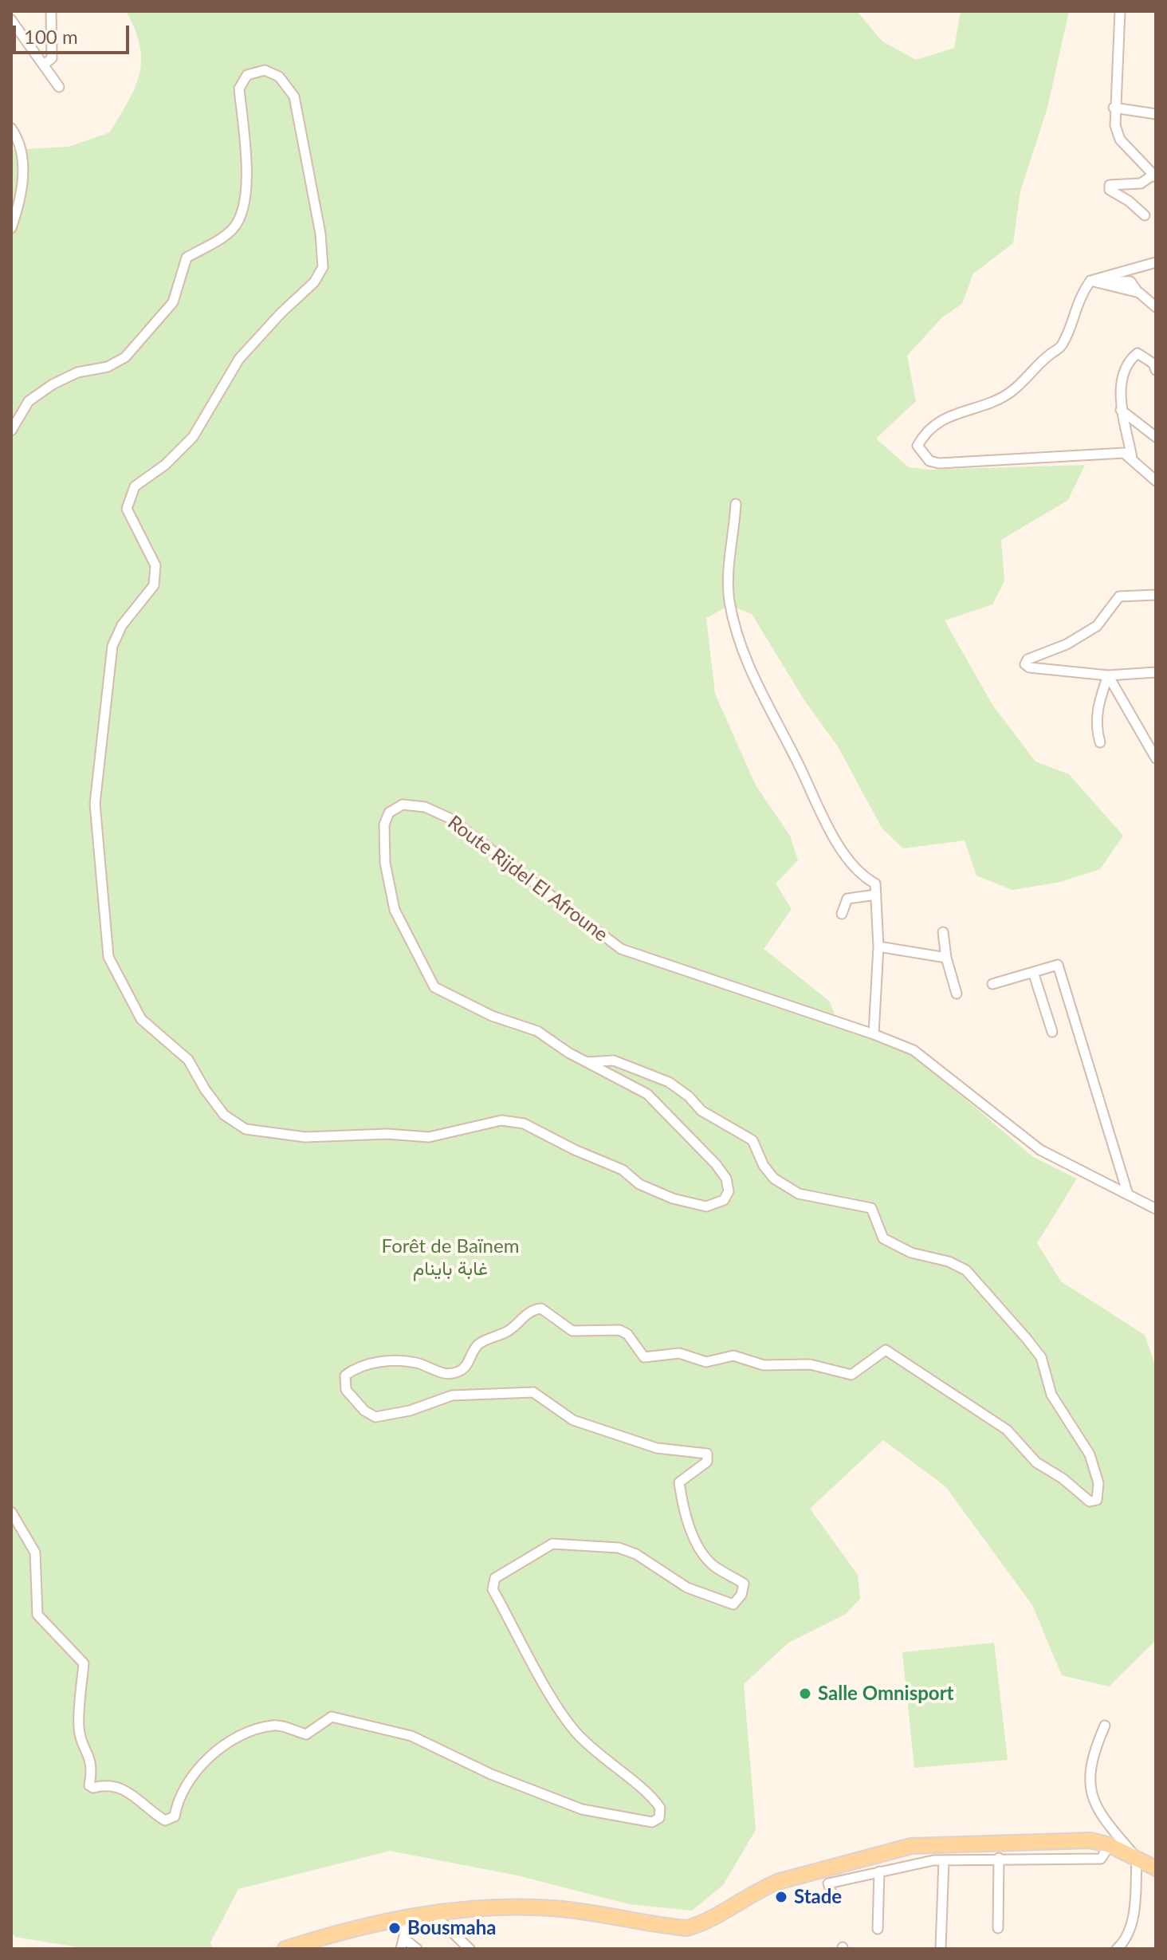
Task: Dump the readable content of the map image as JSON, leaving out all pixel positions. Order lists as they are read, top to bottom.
{
  "streets": {
    "street": ["Route Rijdel El Afroune"]
  },
  "parks": ["Forêt de Baïnem غابة باينام"],
  "places": ["Salle Omnisport", "Stade", "Bousmaha"],
  "scale_bar": "100 m"
}
